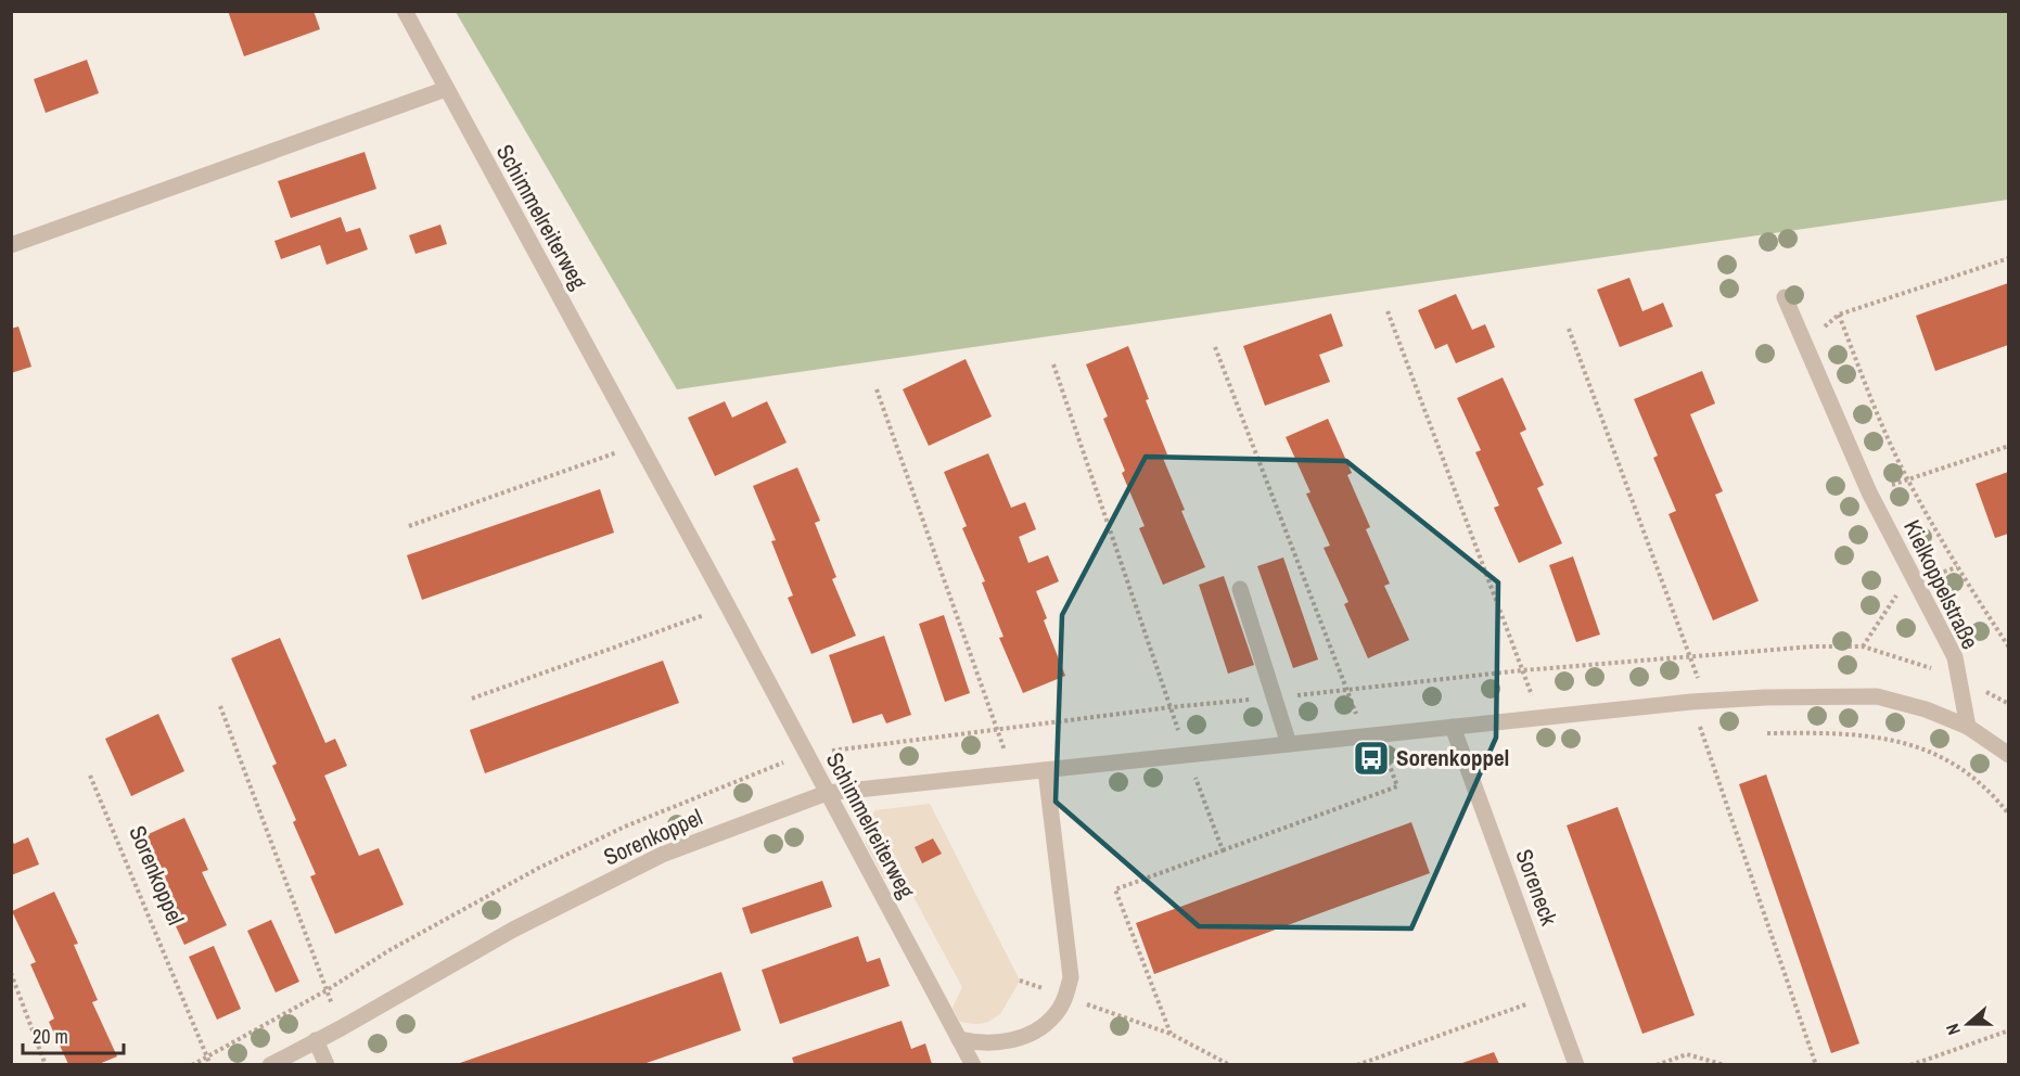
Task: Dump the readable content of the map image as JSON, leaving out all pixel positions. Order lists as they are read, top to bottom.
{
  "streets": {
    "street": [
      "Schimmelreiterweg",
      "Kielkoppelstraße",
      "Sorenkoppel",
      "Soreneck"
    ]
  },
  "crossings": [
    ["Schimmelreiterweg", "Sorenkoppel"],
    ["Kielkoppelstraße", "Sorenkoppel"],
    ["Sorenkoppel", "Soreneck"]
  ],
  "places": {
    "bus stop": ["Sorenkoppel"]
  },
  "scale_bar": "20 m",
  "north": "left"
}
